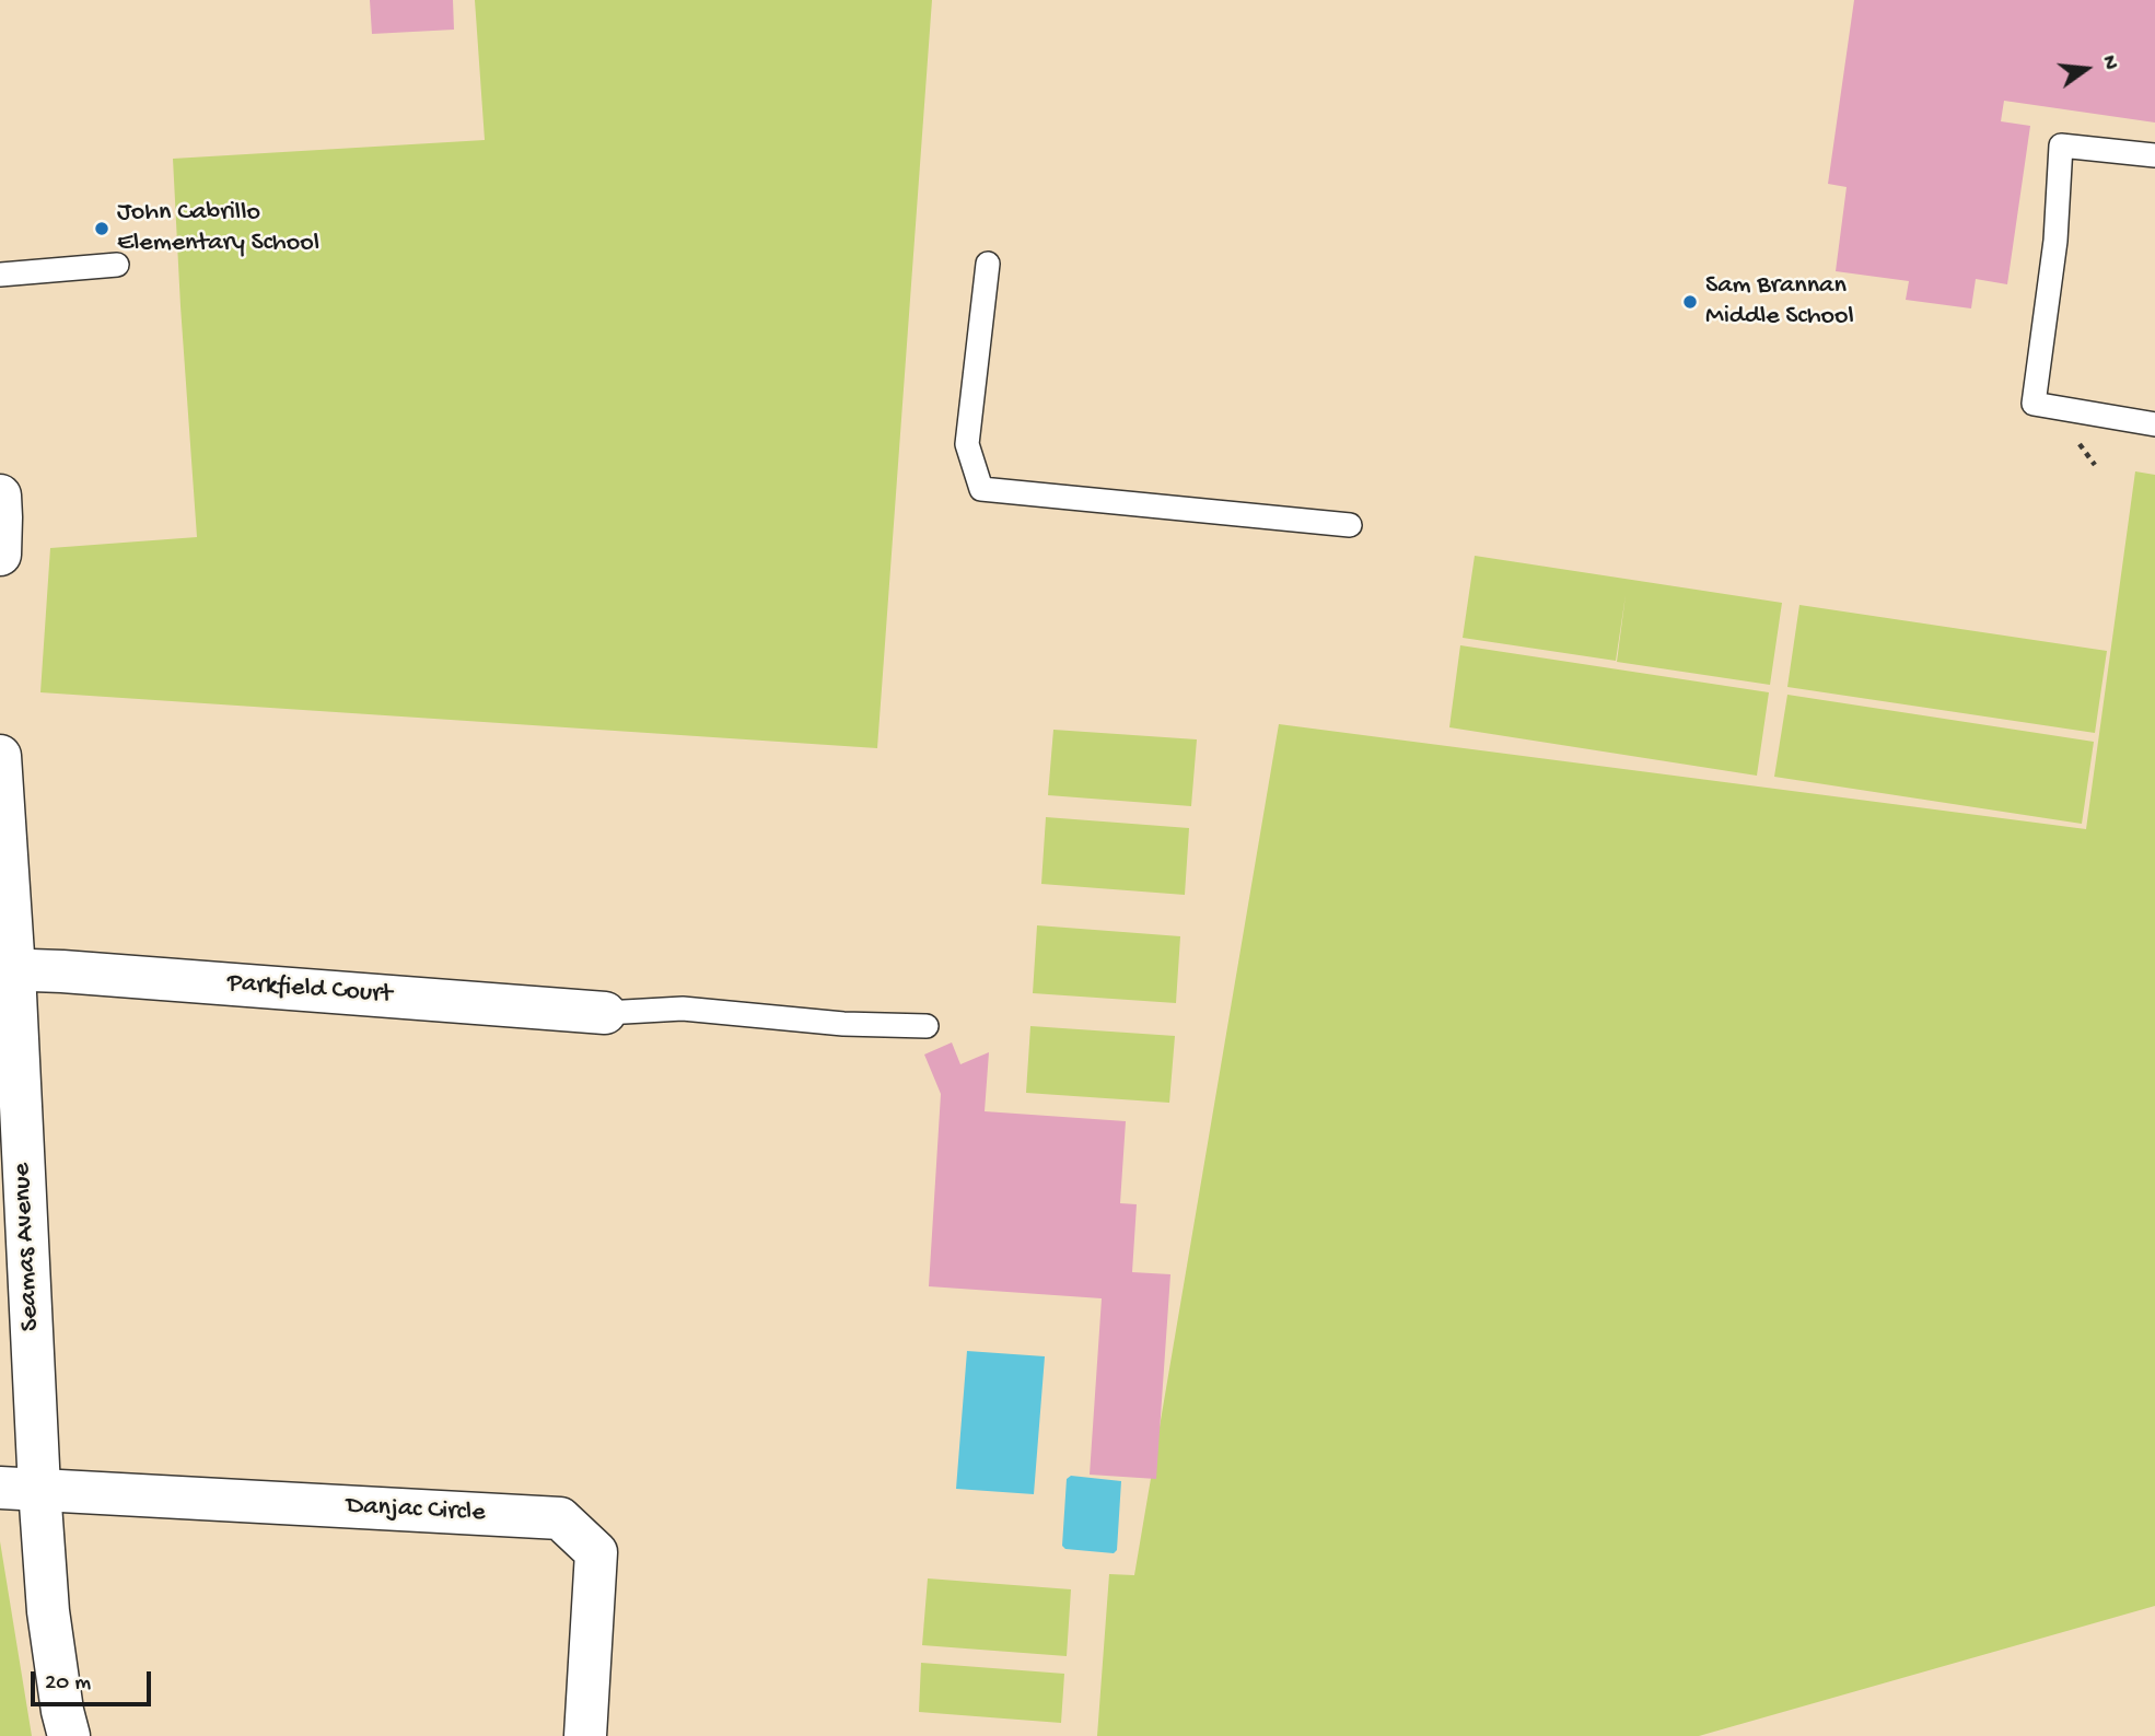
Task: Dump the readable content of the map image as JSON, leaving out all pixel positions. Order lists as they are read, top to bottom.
{
  "streets": {
    "street": ["Parkfield Court", "Seamas Avenue", "Danjac Circle"]
  },
  "crossings": [
    ["Parkfield Court", "Seamas Avenue"],
    ["Seamas Avenue", "Danjac Circle"]
  ],
  "places": ["John Cabrillo Elementary School", "Sam Brannan Middle School"],
  "scale_bar": "20 m",
  "north": "right"
}
